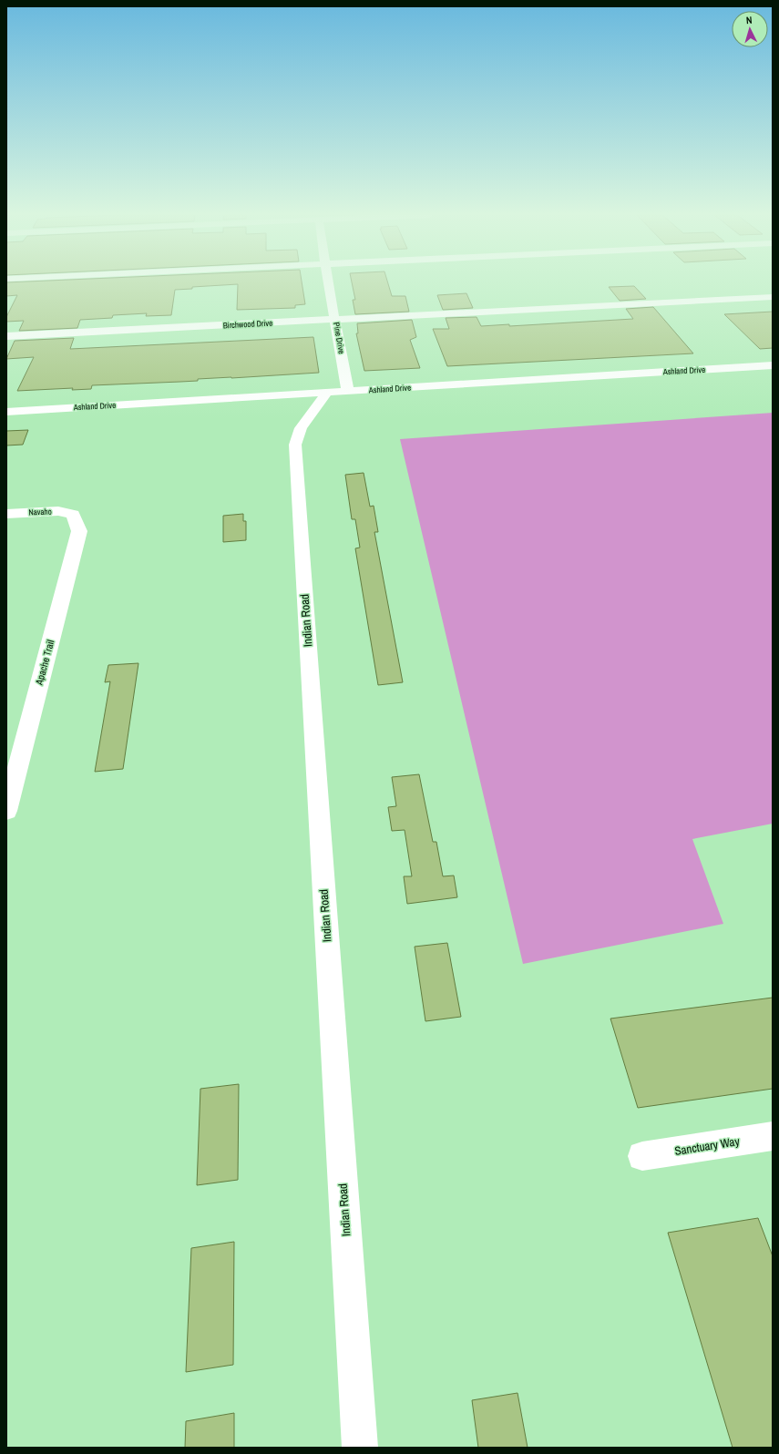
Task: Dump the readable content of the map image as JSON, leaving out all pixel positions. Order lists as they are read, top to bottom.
{
  "streets": {
    "street": [
      "Birchwood Drive",
      "Pine Drive",
      "Ashland Drive",
      "Navaho",
      "Indian Road",
      "Apache Trail",
      "Sanctuary Way"
    ]
  },
  "crossings": [
    ["Birchwood Drive", "Pine Drive"],
    ["Pine Drive", "Ashland Drive"],
    ["Pine Drive", "Indian Road"],
    ["Ashland Drive", "Indian Road"],
    ["Navaho", "Apache Trail"]
  ],
  "north": "top"
}
